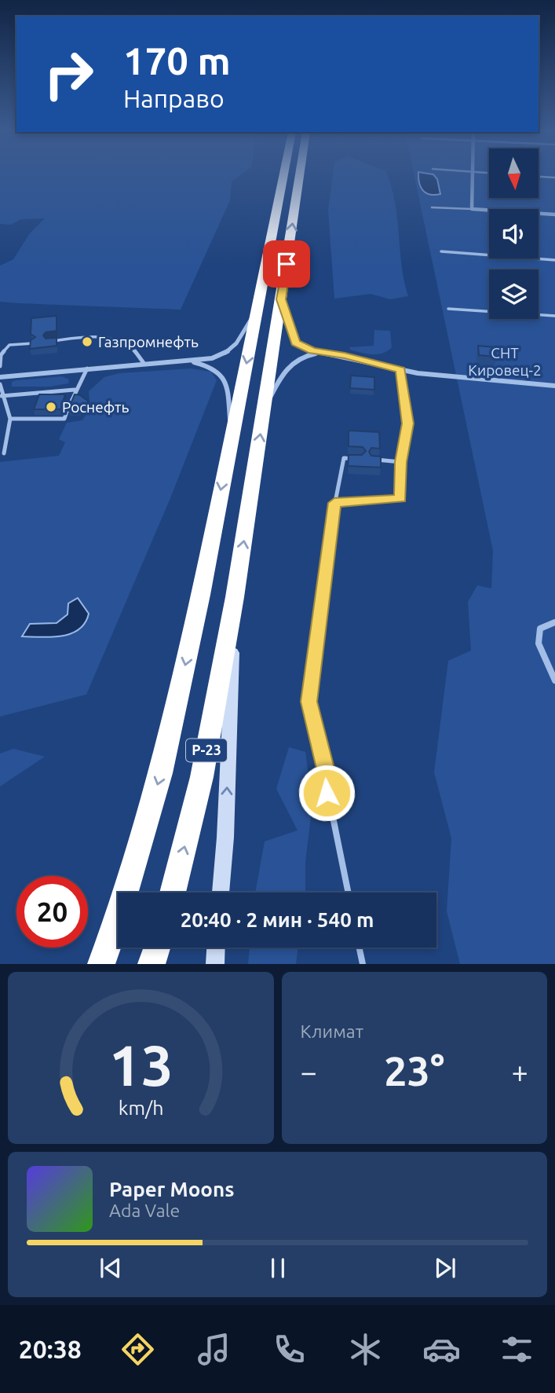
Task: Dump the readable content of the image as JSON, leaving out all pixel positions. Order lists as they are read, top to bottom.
{
  "streets": {
    "highway": ["Р-23"]
  },
  "parks": ["СНТ Кировец-2"],
  "places": ["Газпромнефть", "Роснефть"],
  "north": "bottom",
  "page": {
    "turn": ["170 m", "Направо"],
    "limit": "20",
    "trip": "20:40 · 2 мин · 540 m",
    "tile": "Климат",
    "heat": ["−", "23°", "+"],
    "song": ["Paper Moons", "Ada Vale"],
    "tabs": "20:38",
    "gauge": ["13", "km/h"]
  }
}
